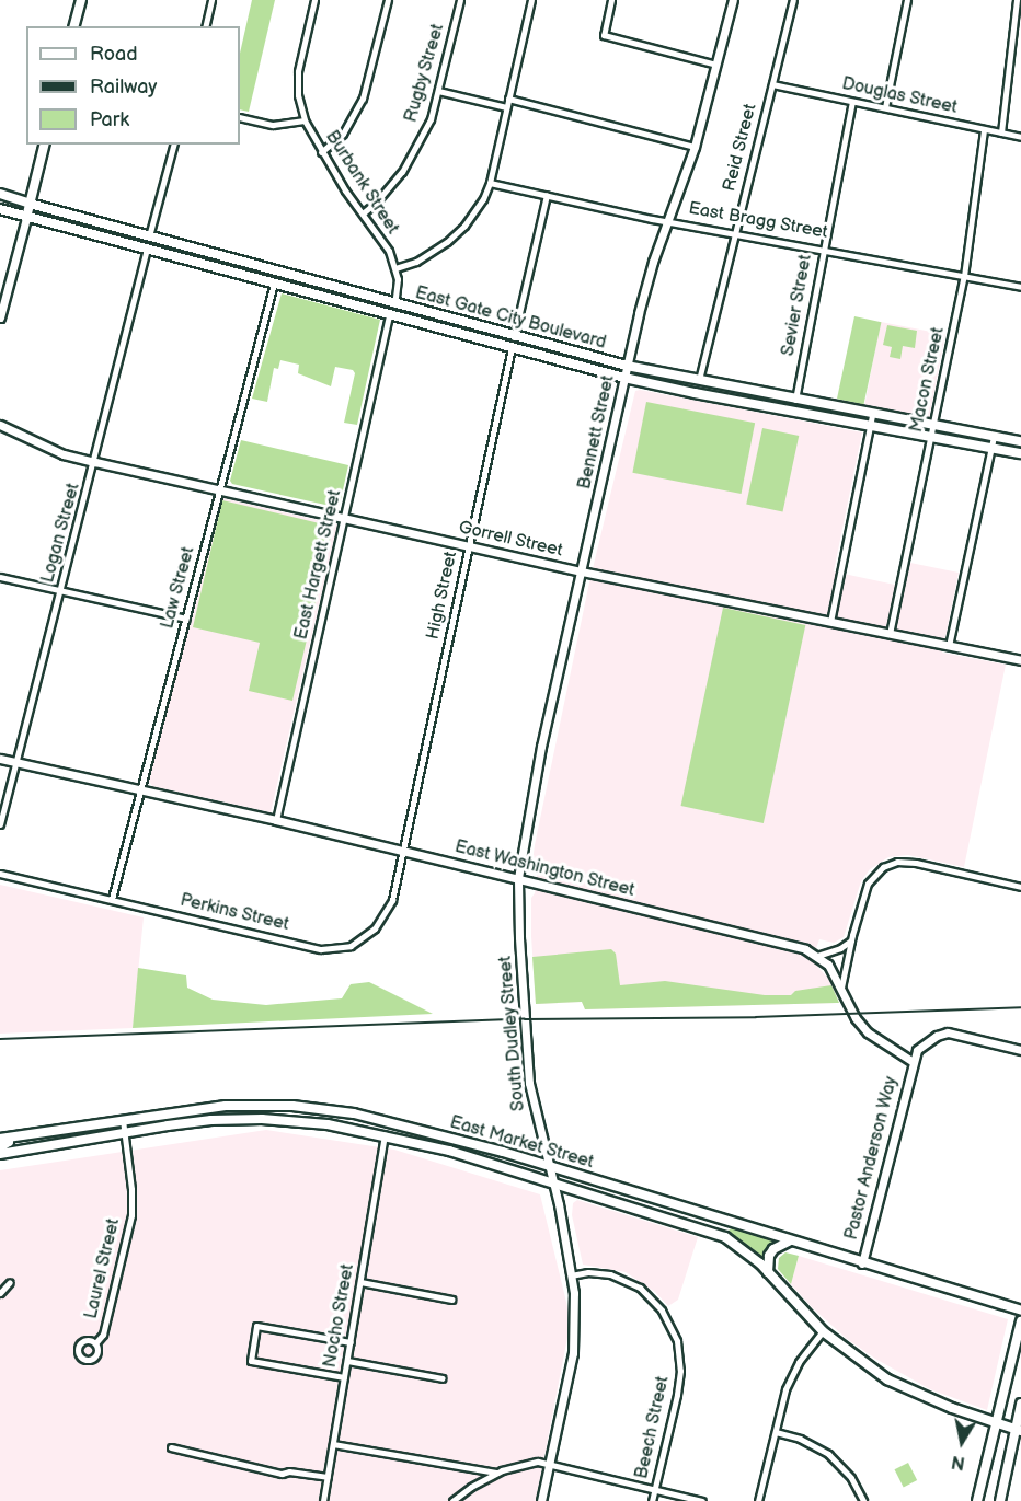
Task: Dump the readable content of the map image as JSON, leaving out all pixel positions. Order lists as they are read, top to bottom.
{
  "streets": {
    "main road": ["East Gate City Boulevard", "East Market Street"],
    "street": [
      "Rugby Street",
      "Douglas Street",
      "Reid Street",
      "Burbank Street",
      "East Bragg Street",
      "Sevier Street",
      "Macon Street",
      "Bennett Street",
      "Logan Street",
      "Gorrell Street",
      "East Hargett Street",
      "Law Street",
      "High Street",
      "East Washington Street",
      "Perkins Street",
      "South Dudley Street",
      "Pastor Anderson Way",
      "Laurel Street",
      "Nocho Street",
      "Beech Street"
    ]
  },
  "crossings": [
    ["Rugby Street", "Burbank Street"],
    ["Douglas Street", "Reid Street"],
    ["Douglas Street", "Sevier Street"],
    ["Douglas Street", "Macon Street"],
    ["Reid Street", "East Bragg Street"],
    ["Reid Street", "East Gate City Boulevard"],
    ["East Bragg Street", "Sevier Street"],
    ["East Bragg Street", "Macon Street"],
    ["East Bragg Street", "Bennett Street"],
    ["Sevier Street", "East Gate City Boulevard"],
    ["East Gate City Boulevard", "Macon Street"],
    ["East Gate City Boulevard", "Bennett Street"],
    ["East Gate City Boulevard", "Logan Street"],
    ["East Gate City Boulevard", "East Hargett Street"],
    ["East Gate City Boulevard", "Law Street"],
    ["East Gate City Boulevard", "High Street"],
    ["Macon Street", "Gorrell Street"],
    ["Bennett Street", "Gorrell Street"],
    ["Bennett Street", "East Washington Street"],
    ["Bennett Street", "South Dudley Street"],
    ["Logan Street", "Gorrell Street"],
    ["Logan Street", "East Washington Street"],
    ["Gorrell Street", "East Hargett Street"],
    ["Gorrell Street", "Law Street"],
    ["Gorrell Street", "High Street"],
    ["East Hargett Street", "East Washington Street"],
    ["Law Street", "East Washington Street"],
    ["Law Street", "Perkins Street"],
    ["High Street", "East Washington Street"],
    ["High Street", "Perkins Street"],
    ["East Washington Street", "Perkins Street"],
    ["East Washington Street", "South Dudley Street"],
    ["South Dudley Street", "East Market Street"],
    ["South Dudley Street", "Beech Street"],
    ["East Market Street", "Pastor Anderson Way"],
    ["East Market Street", "Laurel Street"],
    ["East Market Street", "Nocho Street"]
  ],
  "legend": ["Road", "Railway", "Park"],
  "north": "bottom"
}
